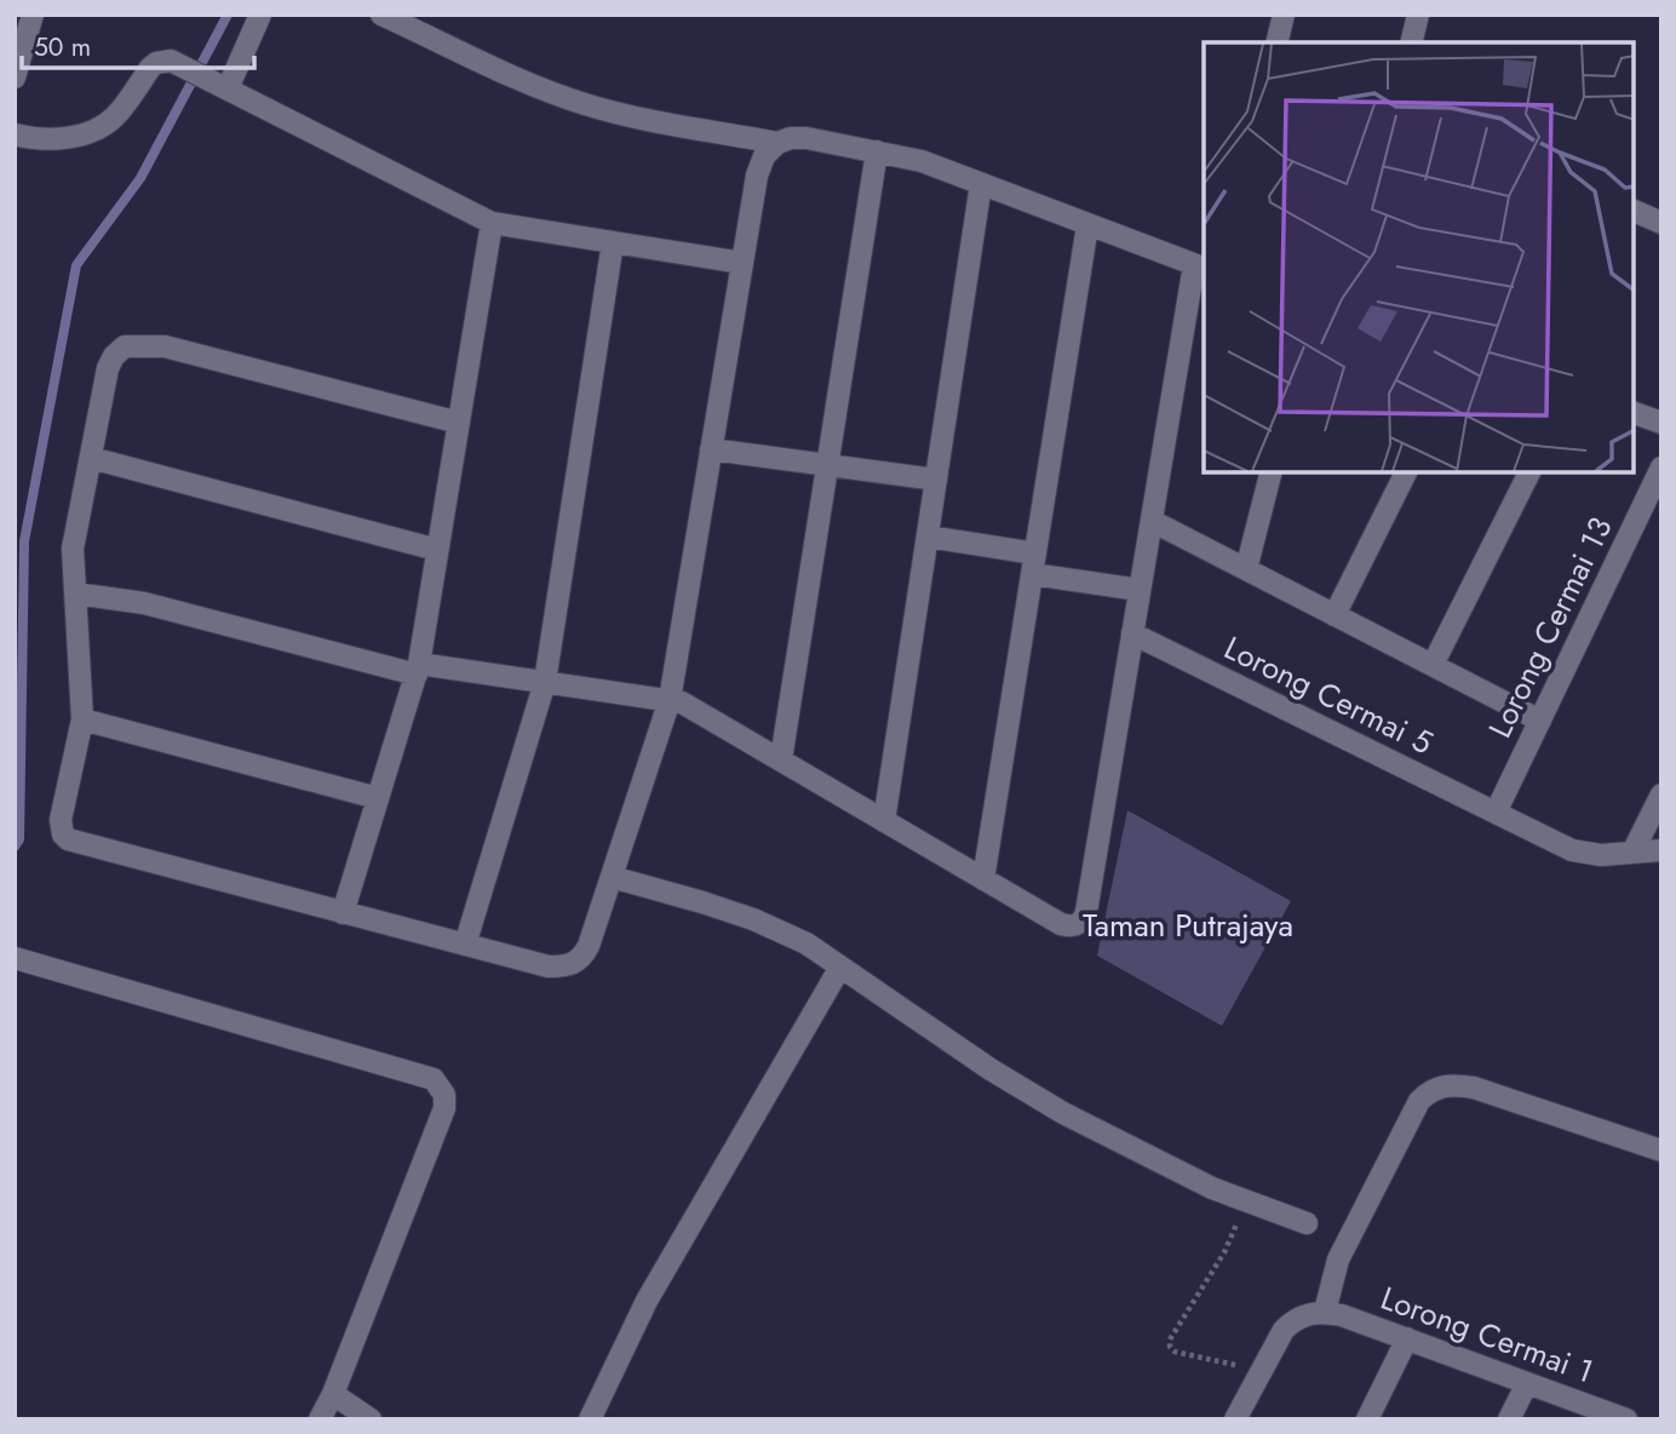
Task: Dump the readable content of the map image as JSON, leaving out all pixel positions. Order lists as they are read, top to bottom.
{
  "streets": {
    "street": ["Lorong Cermai 13", "Lorong Cermai 5", "Lorong Cermai 1"]
  },
  "crossings": [
    ["Lorong Cermai 13", "Lorong Cermai 5"]
  ],
  "parks": ["Taman Putrajaya"],
  "scale_bar": "50 m"
}
